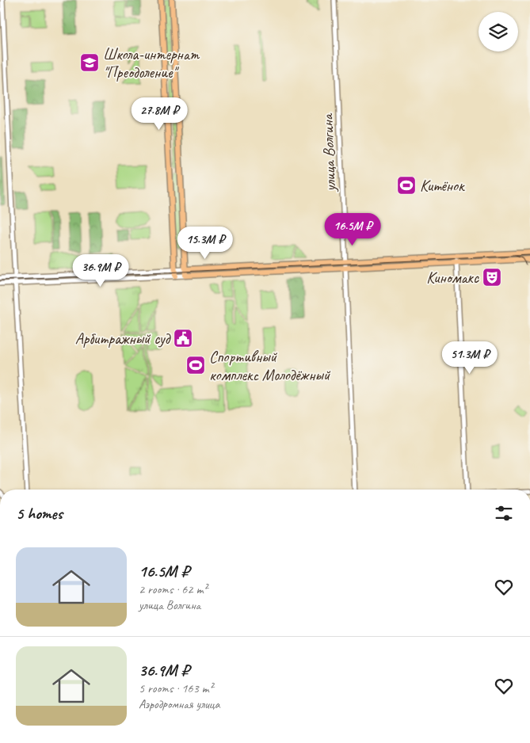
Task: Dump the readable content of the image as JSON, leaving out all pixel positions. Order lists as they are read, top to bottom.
{
  "streets": {
    "street": ["улица Волгина"]
  },
  "places": {
    "school or university": ["Школа-интернат \"Преодоление\""],
    "sports": ["Китёнок", "Спортивный комплекс Молодёжный"],
    "theatre": ["Киномакс"],
    "public building": ["Арбитражный суд"]
  },
  "page": {
    "price": [
      "27.8M ₽",
      "16.5M ₽",
      "15.3M ₽",
      "36.9M ₽",
      "51.3M ₽"
    ],
    "heading": "5 homes",
    "list": [
      {
        "name": "16.5M ₽",
        "note": "2 rooms · 62 m² · улица Волгина"
      },
      {
        "name": "36.9M ₽",
        "note": "5 rooms · 163 m² · Аэродромная улица"
      }
    ]
  }
}
